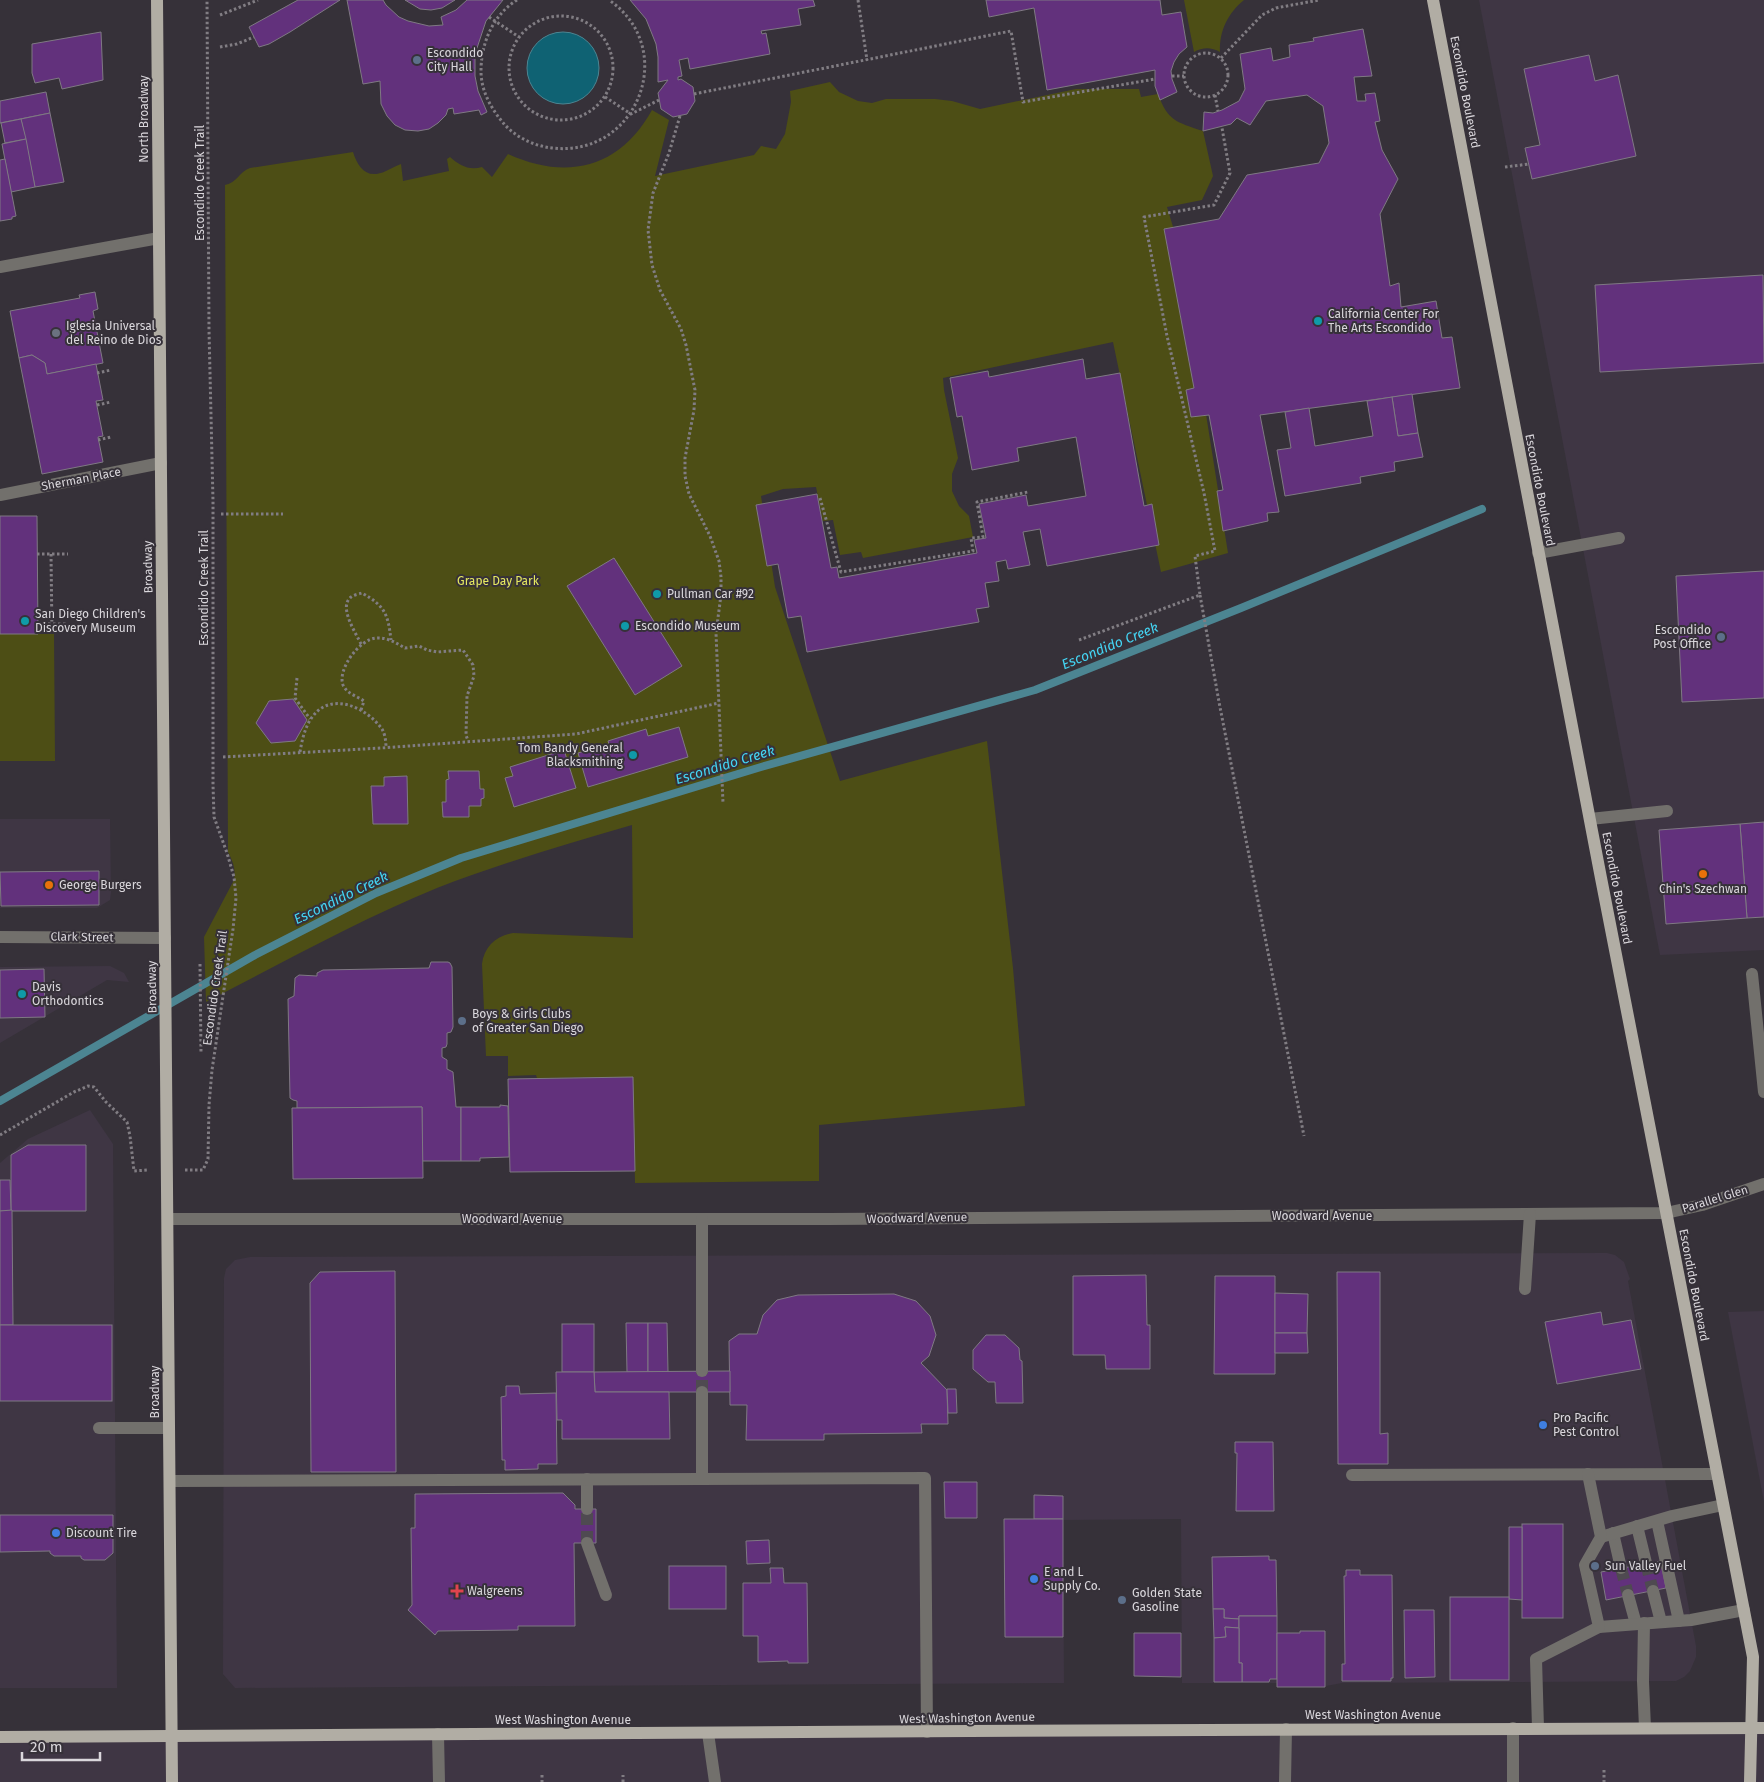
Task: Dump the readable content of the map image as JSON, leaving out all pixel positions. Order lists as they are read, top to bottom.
{
  "streets": {
    "main road": [
      "Escondido Boulevard",
      "North Broadway",
      "Broadway",
      "West Washington Avenue"
    ],
    "street": [
      "Sherman Place",
      "Clark Street",
      "Parallel Glen",
      "Woodward Avenue"
    ],
    "path": ["Escondido Creek Trail"]
  },
  "crossings": [
    ["Escondido Boulevard", "Parallel Glen"],
    ["Escondido Boulevard", "Woodward Avenue"],
    ["Escondido Boulevard", "West Washington Avenue"],
    ["North Broadway", "Broadway"],
    ["Sherman Place", "Broadway"],
    ["Broadway", "Clark Street"],
    ["Broadway", "Woodward Avenue"],
    ["Broadway", "West Washington Avenue"],
    ["Parallel Glen", "Woodward Avenue"]
  ],
  "water": ["Escondido Creek"],
  "parks": ["Grape Day Park"],
  "places": {
    "other": [
      "Escondido City Hall",
      "California Center For The Arts Escondido",
      "Iglesia Universal del Reino de Dios",
      "Pullman Car #92",
      "San Diego Children's Discovery Museum",
      "Escondido Museum",
      "Escondido Post Office",
      "Tom Bandy General Blacksmithing",
      "Chin's Szechwan",
      "George Burgers",
      "Davis Orthodontics",
      "Boys & Girls Clubs of Greater San Diego",
      "Pro Pacific Pest Control",
      "Discount Tire",
      "Sun Valley Fuel",
      "E and L Supply Co.",
      "Golden State Gasoline"
    ],
    "health": ["Walgreens"]
  },
  "scale_bar": "20 m"
}
